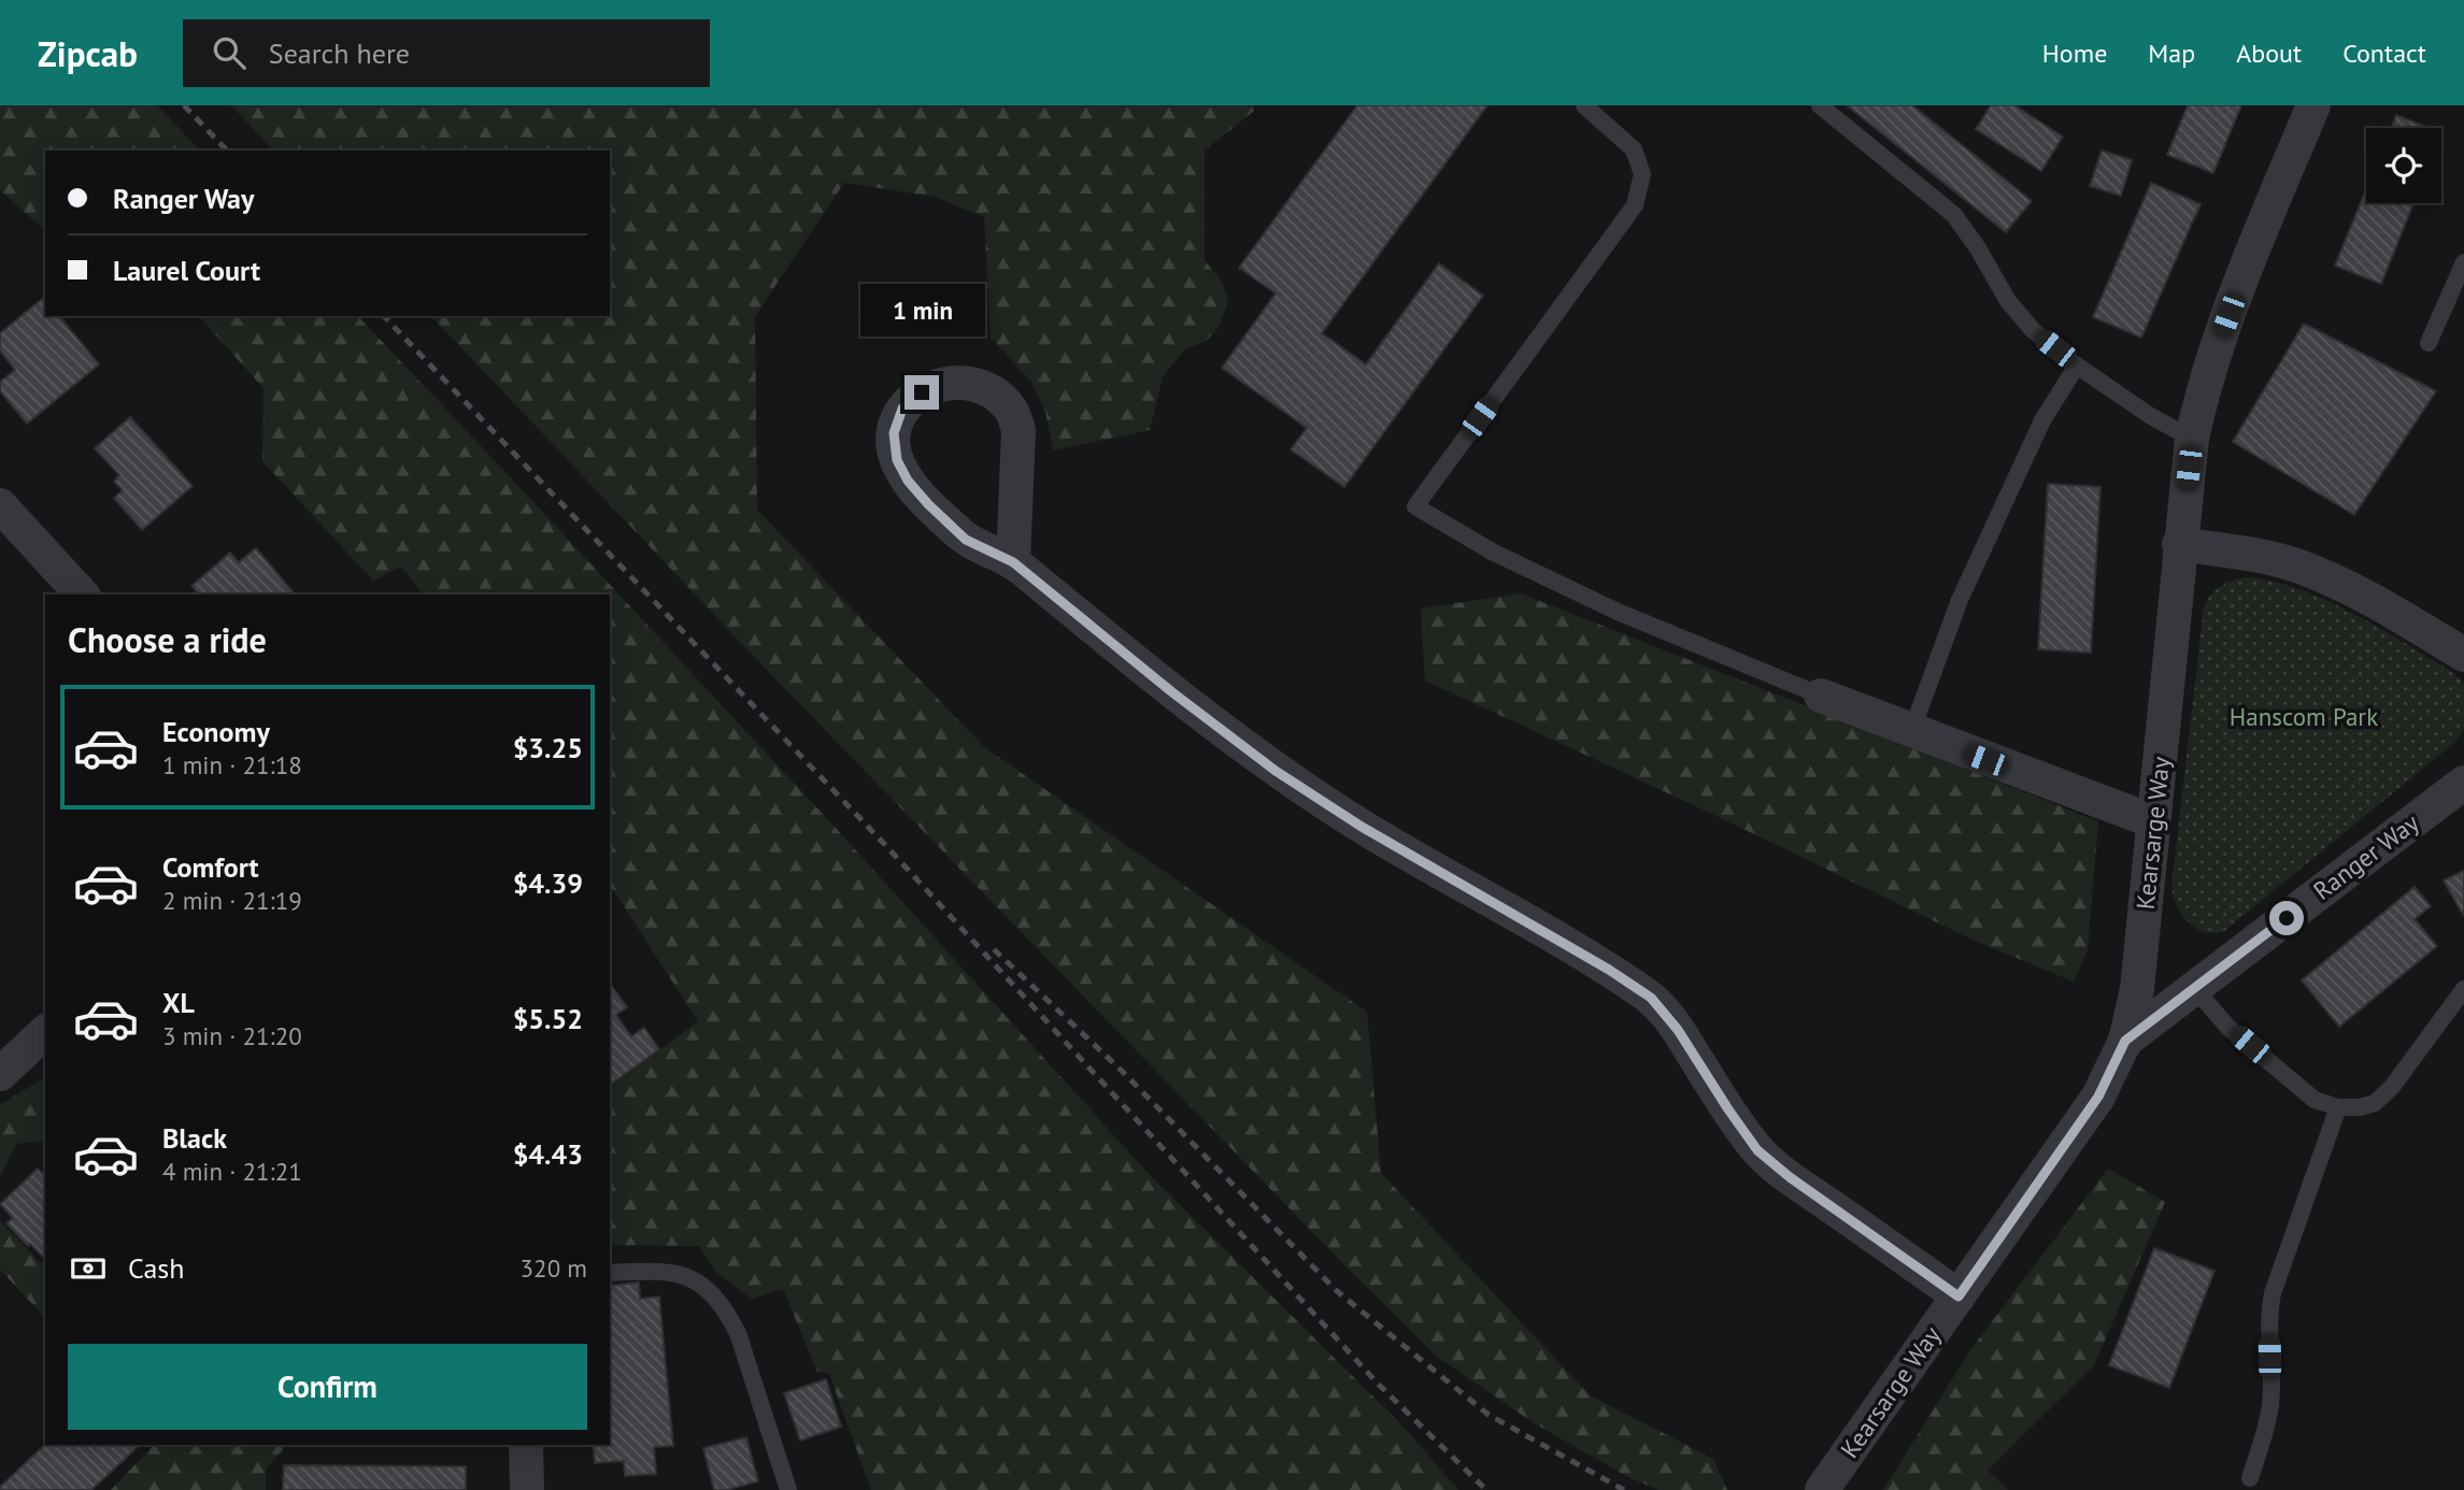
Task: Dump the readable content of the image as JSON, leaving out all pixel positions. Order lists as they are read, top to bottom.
{
  "streets": {
    "street": ["Kearsarge Way", "Ranger Way"]
  },
  "crossings": [
    ["Kearsarge Way", "Ranger Way"]
  ],
  "parks": ["Hanscom Park"],
  "page": {
    "header": "Zipcab",
    "search": "Search here",
    "nav": [
      "Home",
      "Map",
      "About",
      "Contact"
    ],
    "banner": ["Ranger Way", "Laurel Court"],
    "bubble": "1 min",
    "heading": "Choose a ride",
    "list": [
      {
        "name": "Economy",
        "note": "1 min · 21:18",
        "value": "$3.25"
      },
      {
        "name": "Comfort",
        "note": "2 min · 21:19",
        "value": "$4.39"
      },
      {
        "name": "XL",
        "note": "3 min · 21:20",
        "value": "$5.52"
      },
      {
        "name": "Black",
        "note": "4 min · 21:21",
        "value": "$4.43"
      }
    ],
    "pay": ["Cash", "320 m"],
    "buttons": "Confirm"
  }
}
